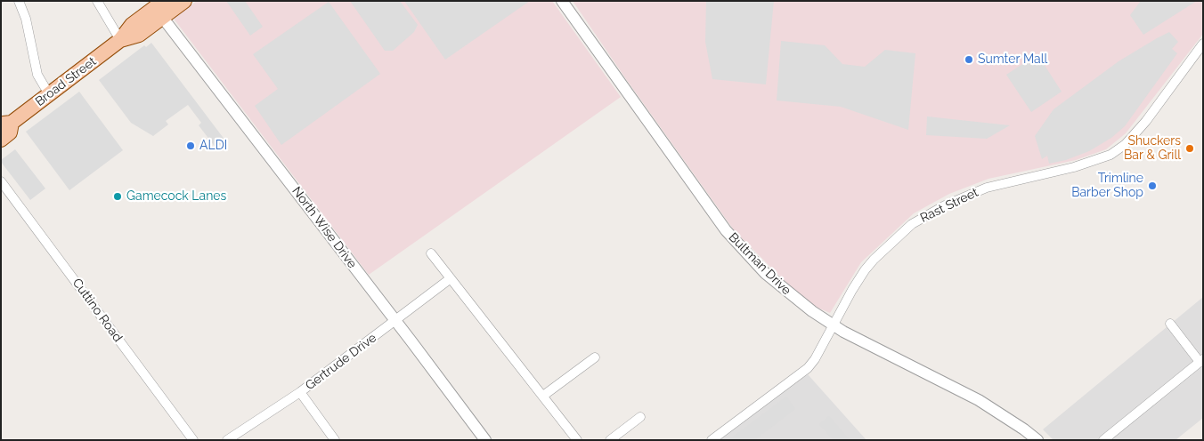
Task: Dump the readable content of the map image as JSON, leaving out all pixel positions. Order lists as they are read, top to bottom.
{
  "streets": {
    "main road": ["Broad Street"],
    "street": [
      "Rast Street",
      "North Wise Drive",
      "Bultman Drive",
      "Cuttino Road",
      "Gertrude Drive"
    ]
  },
  "crossings": [
    ["Broad Street", "North Wise Drive"],
    ["Rast Street", "Bultman Drive"],
    ["North Wise Drive", "Gertrude Drive"]
  ],
  "places": [
    "Sumter Mall",
    "ALDI",
    "Shuckers Bar & Grill",
    "Trimline Barber Shop",
    "Gamecock Lanes"
  ]
}
